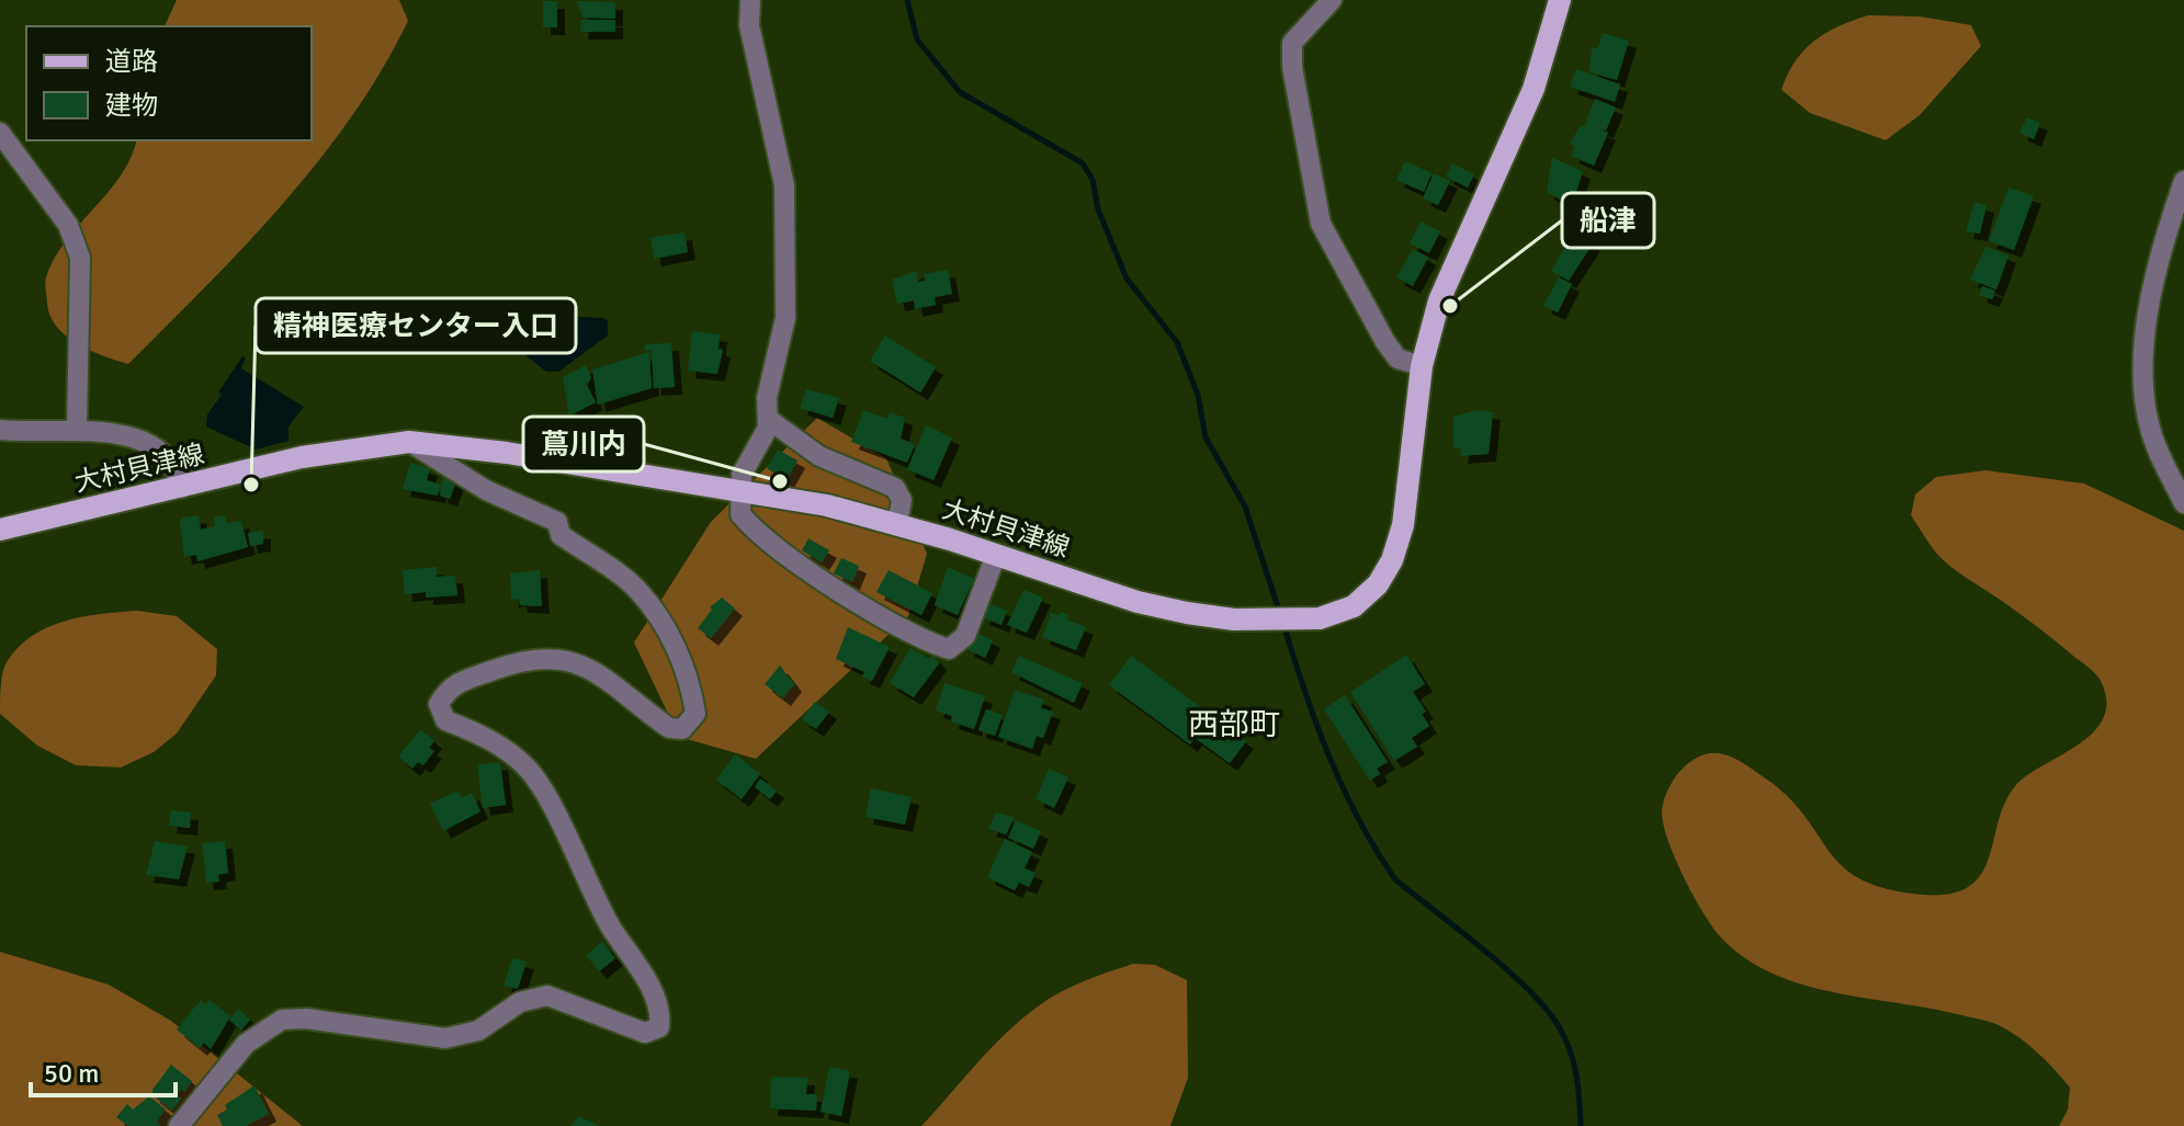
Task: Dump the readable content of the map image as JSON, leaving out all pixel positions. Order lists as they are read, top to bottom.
{
  "streets": {
    "main road": ["大村貝津線"]
  },
  "districts": ["西部町"],
  "places": ["船津", "蔦川内", "精神医療センター入口"],
  "legend": ["道路", "建物"],
  "scale_bar": "50 m"
}
